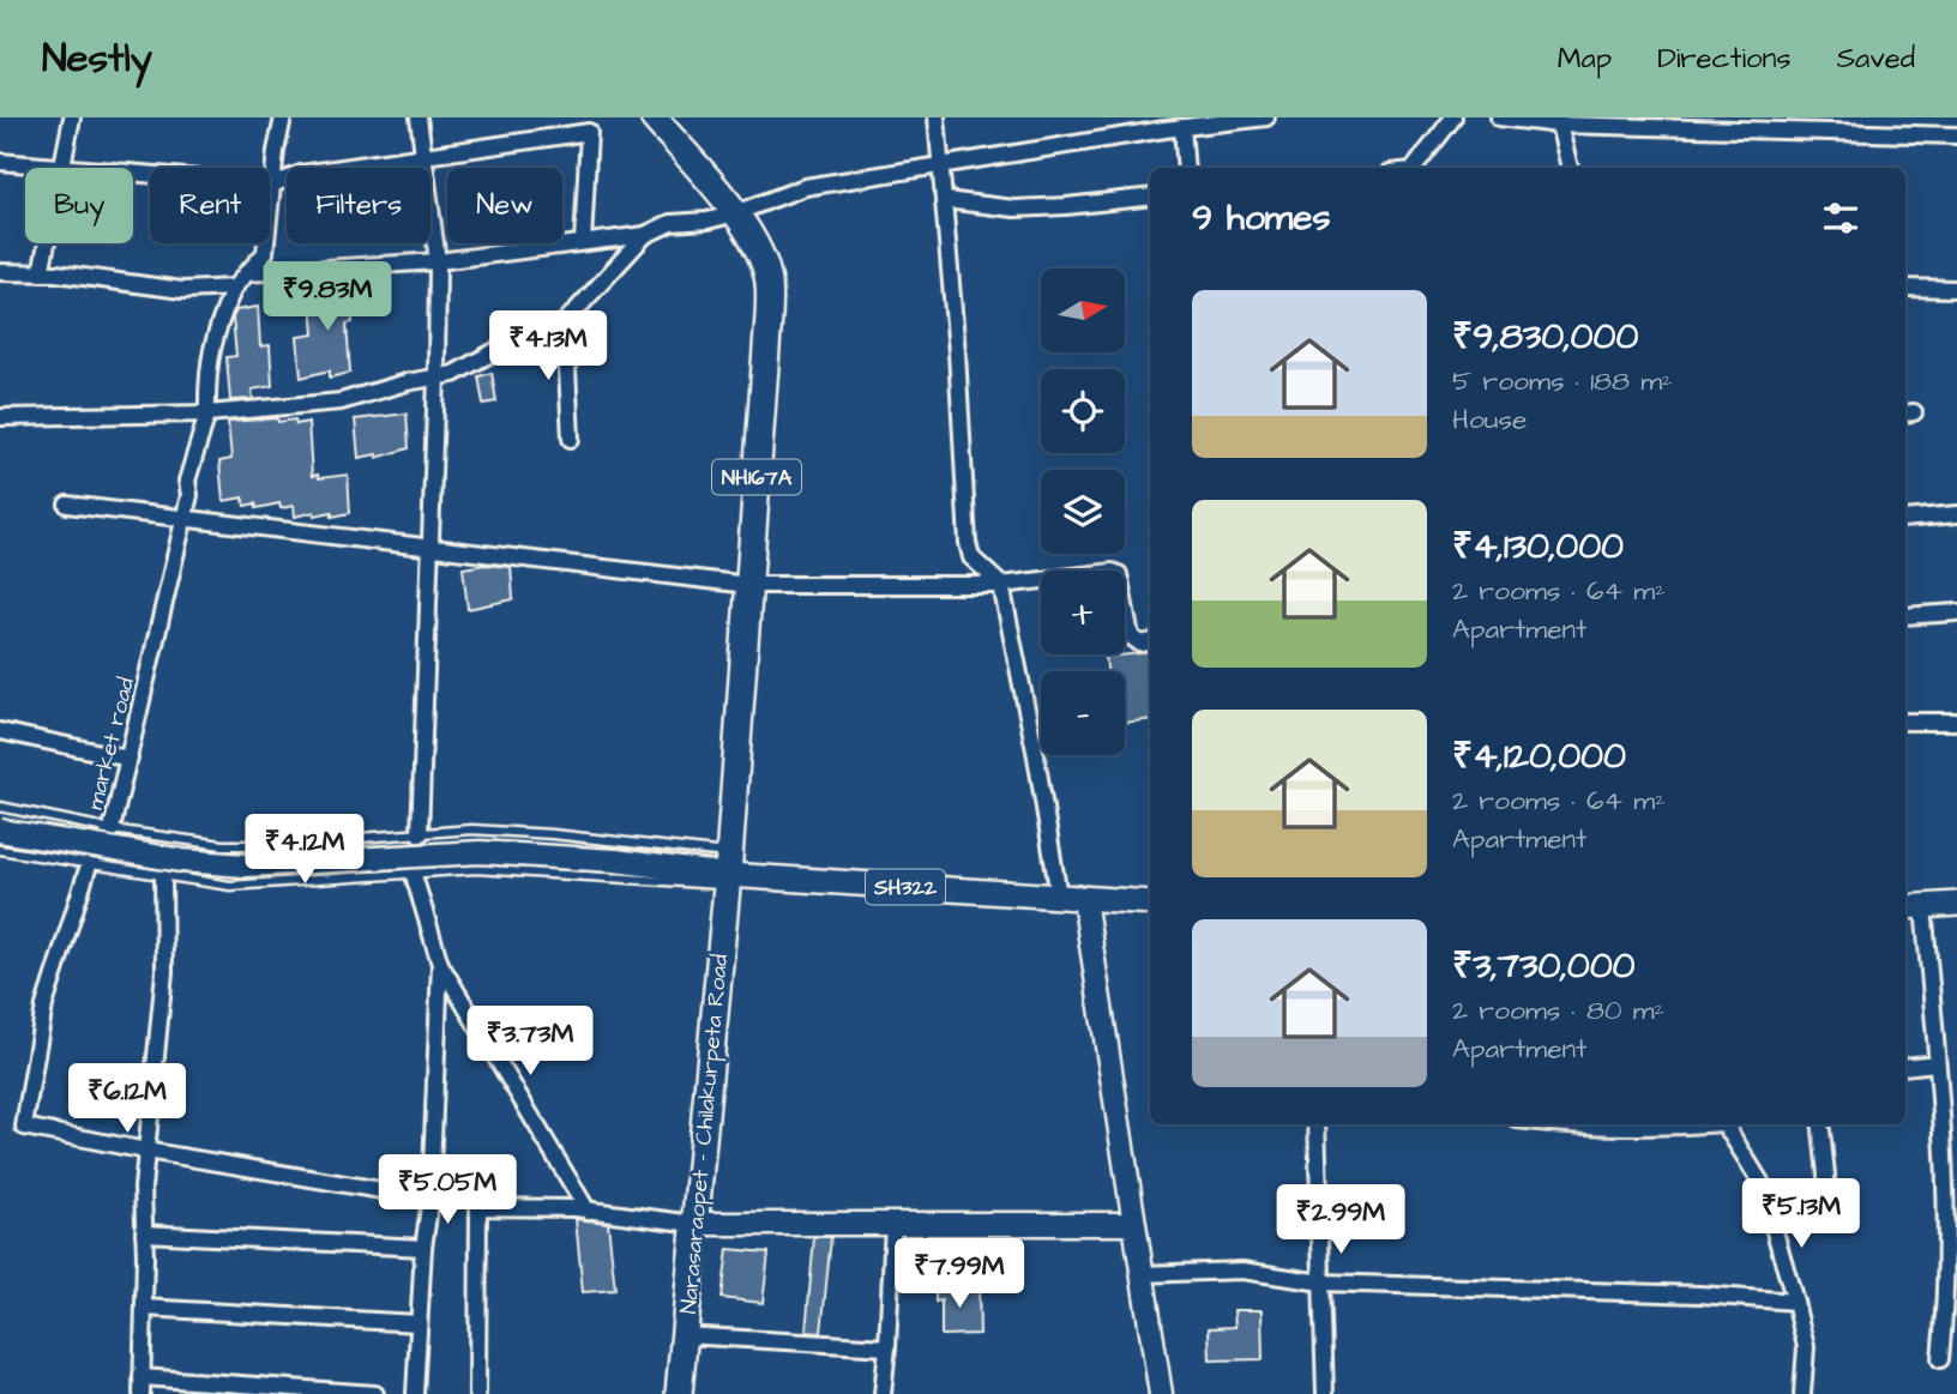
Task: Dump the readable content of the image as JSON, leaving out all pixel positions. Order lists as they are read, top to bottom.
{
  "streets": {
    "highway": ["NH167A", "Narasaraopet - Chilakurpeta Road"],
    "main road": ["SH322"],
    "street": ["market road"]
  },
  "crossings": [
    ["NH167A", "SH322"],
    ["NH167A", "Narasaraopet - Chilakurpeta Road"],
    ["SH322", "Narasaraopet - Chilakurpeta Road"]
  ],
  "north": "right",
  "page": {
    "header": "Nestly",
    "nav": ["Map", "Directions", "Saved"],
    "chip": [
      "Buy",
      "Rent",
      "Filters",
      "New"
    ],
    "heading": "9 homes",
    "price": [
      "₹9.83M",
      "₹4.13M",
      "₹4.12M",
      "₹3.73M",
      "₹6.12M",
      "₹5.05M",
      "₹5.13M",
      "₹2.99M",
      "₹7.99M"
    ],
    "map_buttons": ["+", "−"],
    "list": [
      {
        "name": "₹9,830,000",
        "note": "5 rooms · 188 m² · House"
      },
      {
        "name": "₹4,130,000",
        "note": "2 rooms · 64 m² · Apartment"
      },
      {
        "name": "₹4,120,000",
        "note": "2 rooms · 64 m² · Apartment"
      },
      {
        "name": "₹3,730,000",
        "note": "2 rooms · 80 m² · Apartment"
      }
    ]
  }
}
